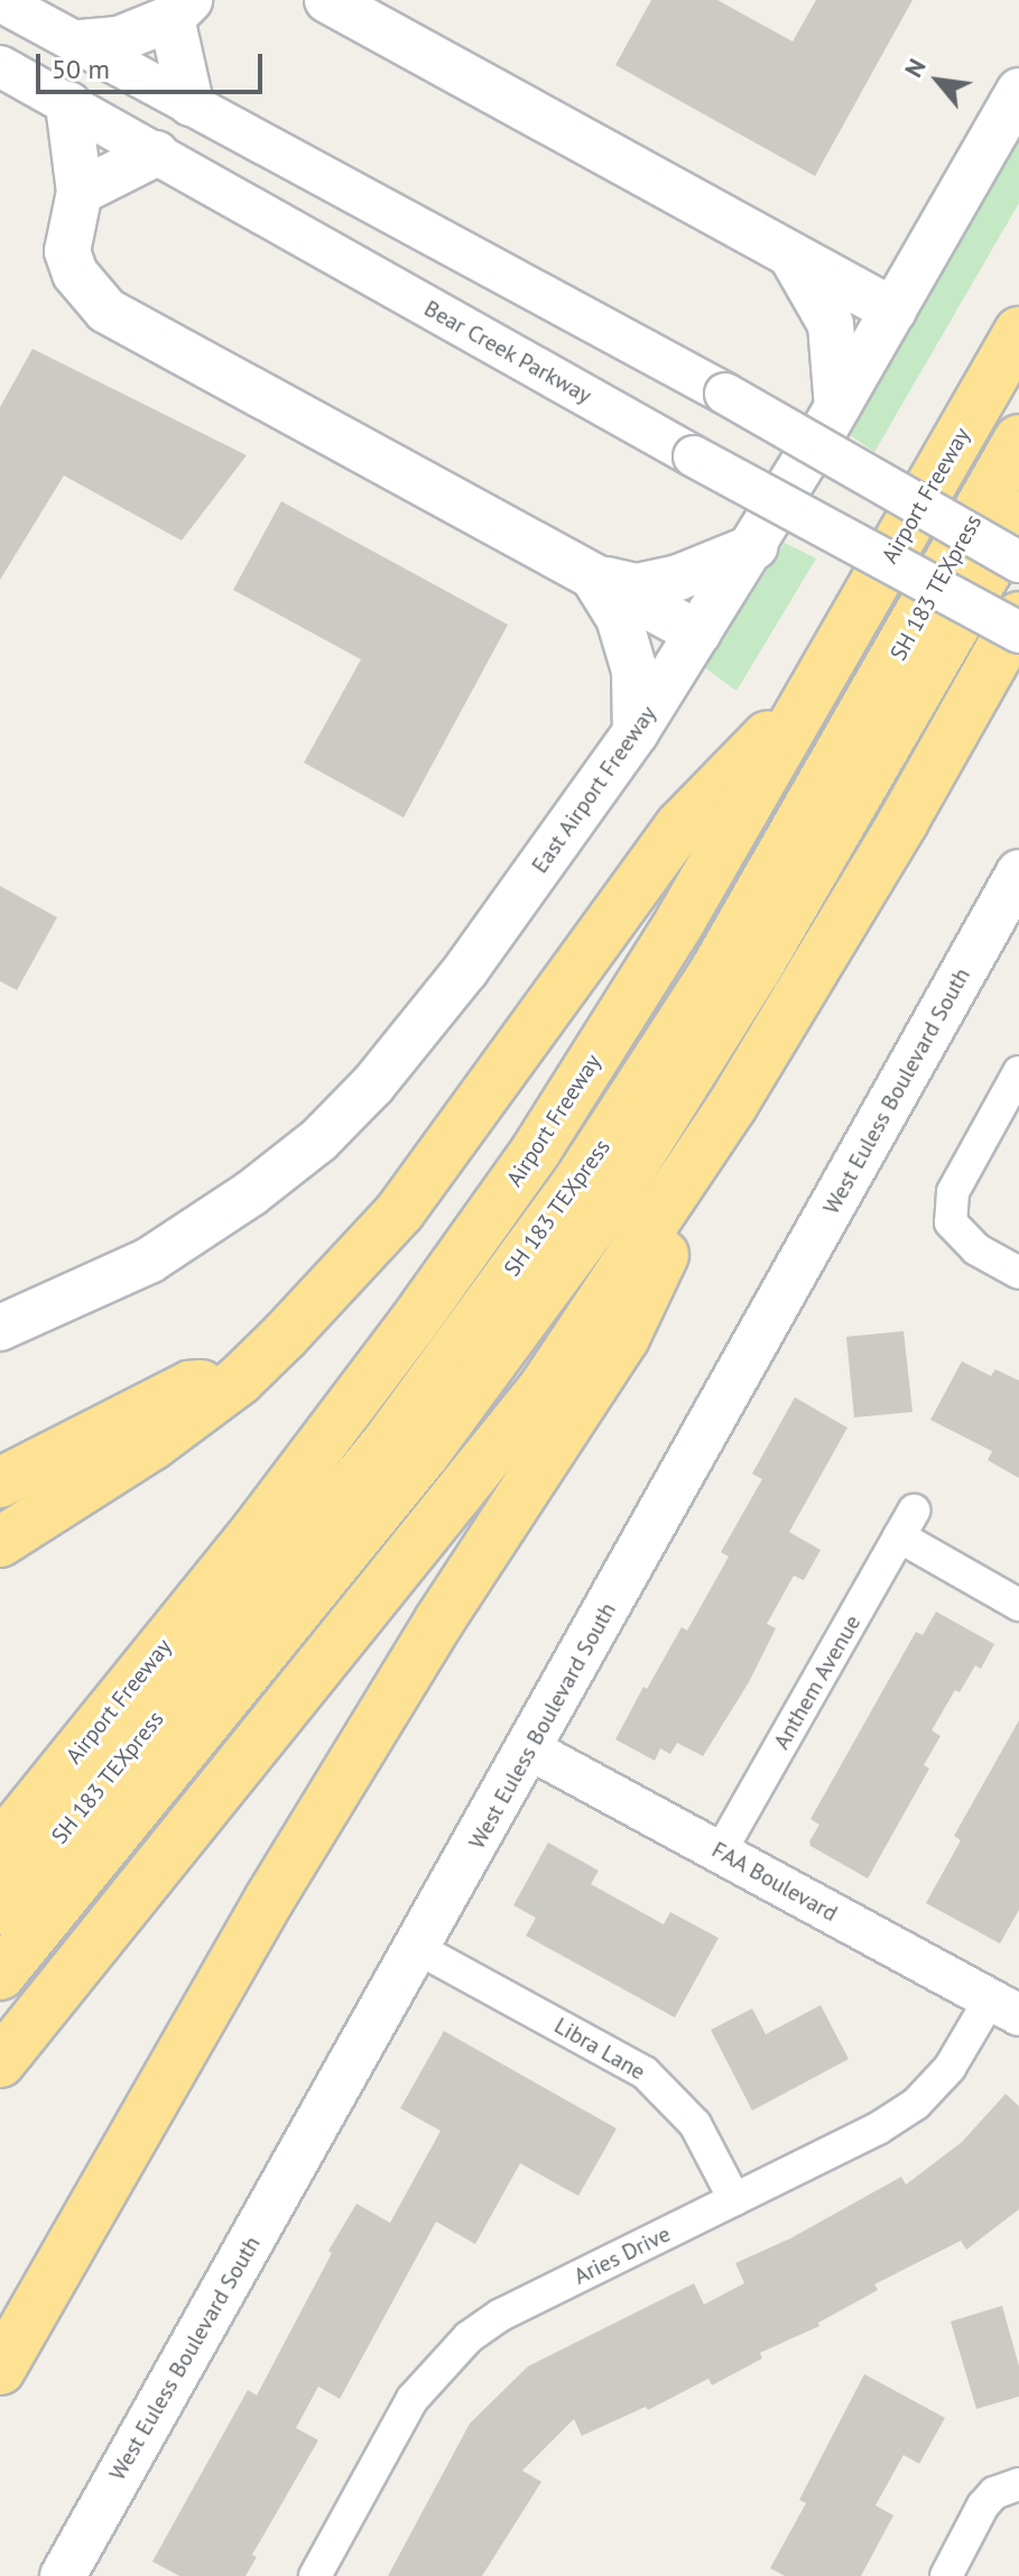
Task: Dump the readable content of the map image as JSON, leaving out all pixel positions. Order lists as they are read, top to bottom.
{
  "streets": {
    "highway": ["Airport Freeway", "SH 183 TEXpress"],
    "main road": ["East Airport Freeway", "West Euless Boulevard South"],
    "street": [
      "Bear Creek Parkway",
      "Anthem Avenue",
      "FAA Boulevard",
      "Libra Lane",
      "Aries Drive"
    ]
  },
  "crossings": [
    ["West Euless Boulevard South", "FAA Boulevard"],
    ["West Euless Boulevard South", "Libra Lane"],
    ["Anthem Avenue", "FAA Boulevard"],
    ["FAA Boulevard", "Aries Drive"],
    ["Libra Lane", "Aries Drive"]
  ],
  "scale_bar": "50 m",
  "north": "top left"
}
